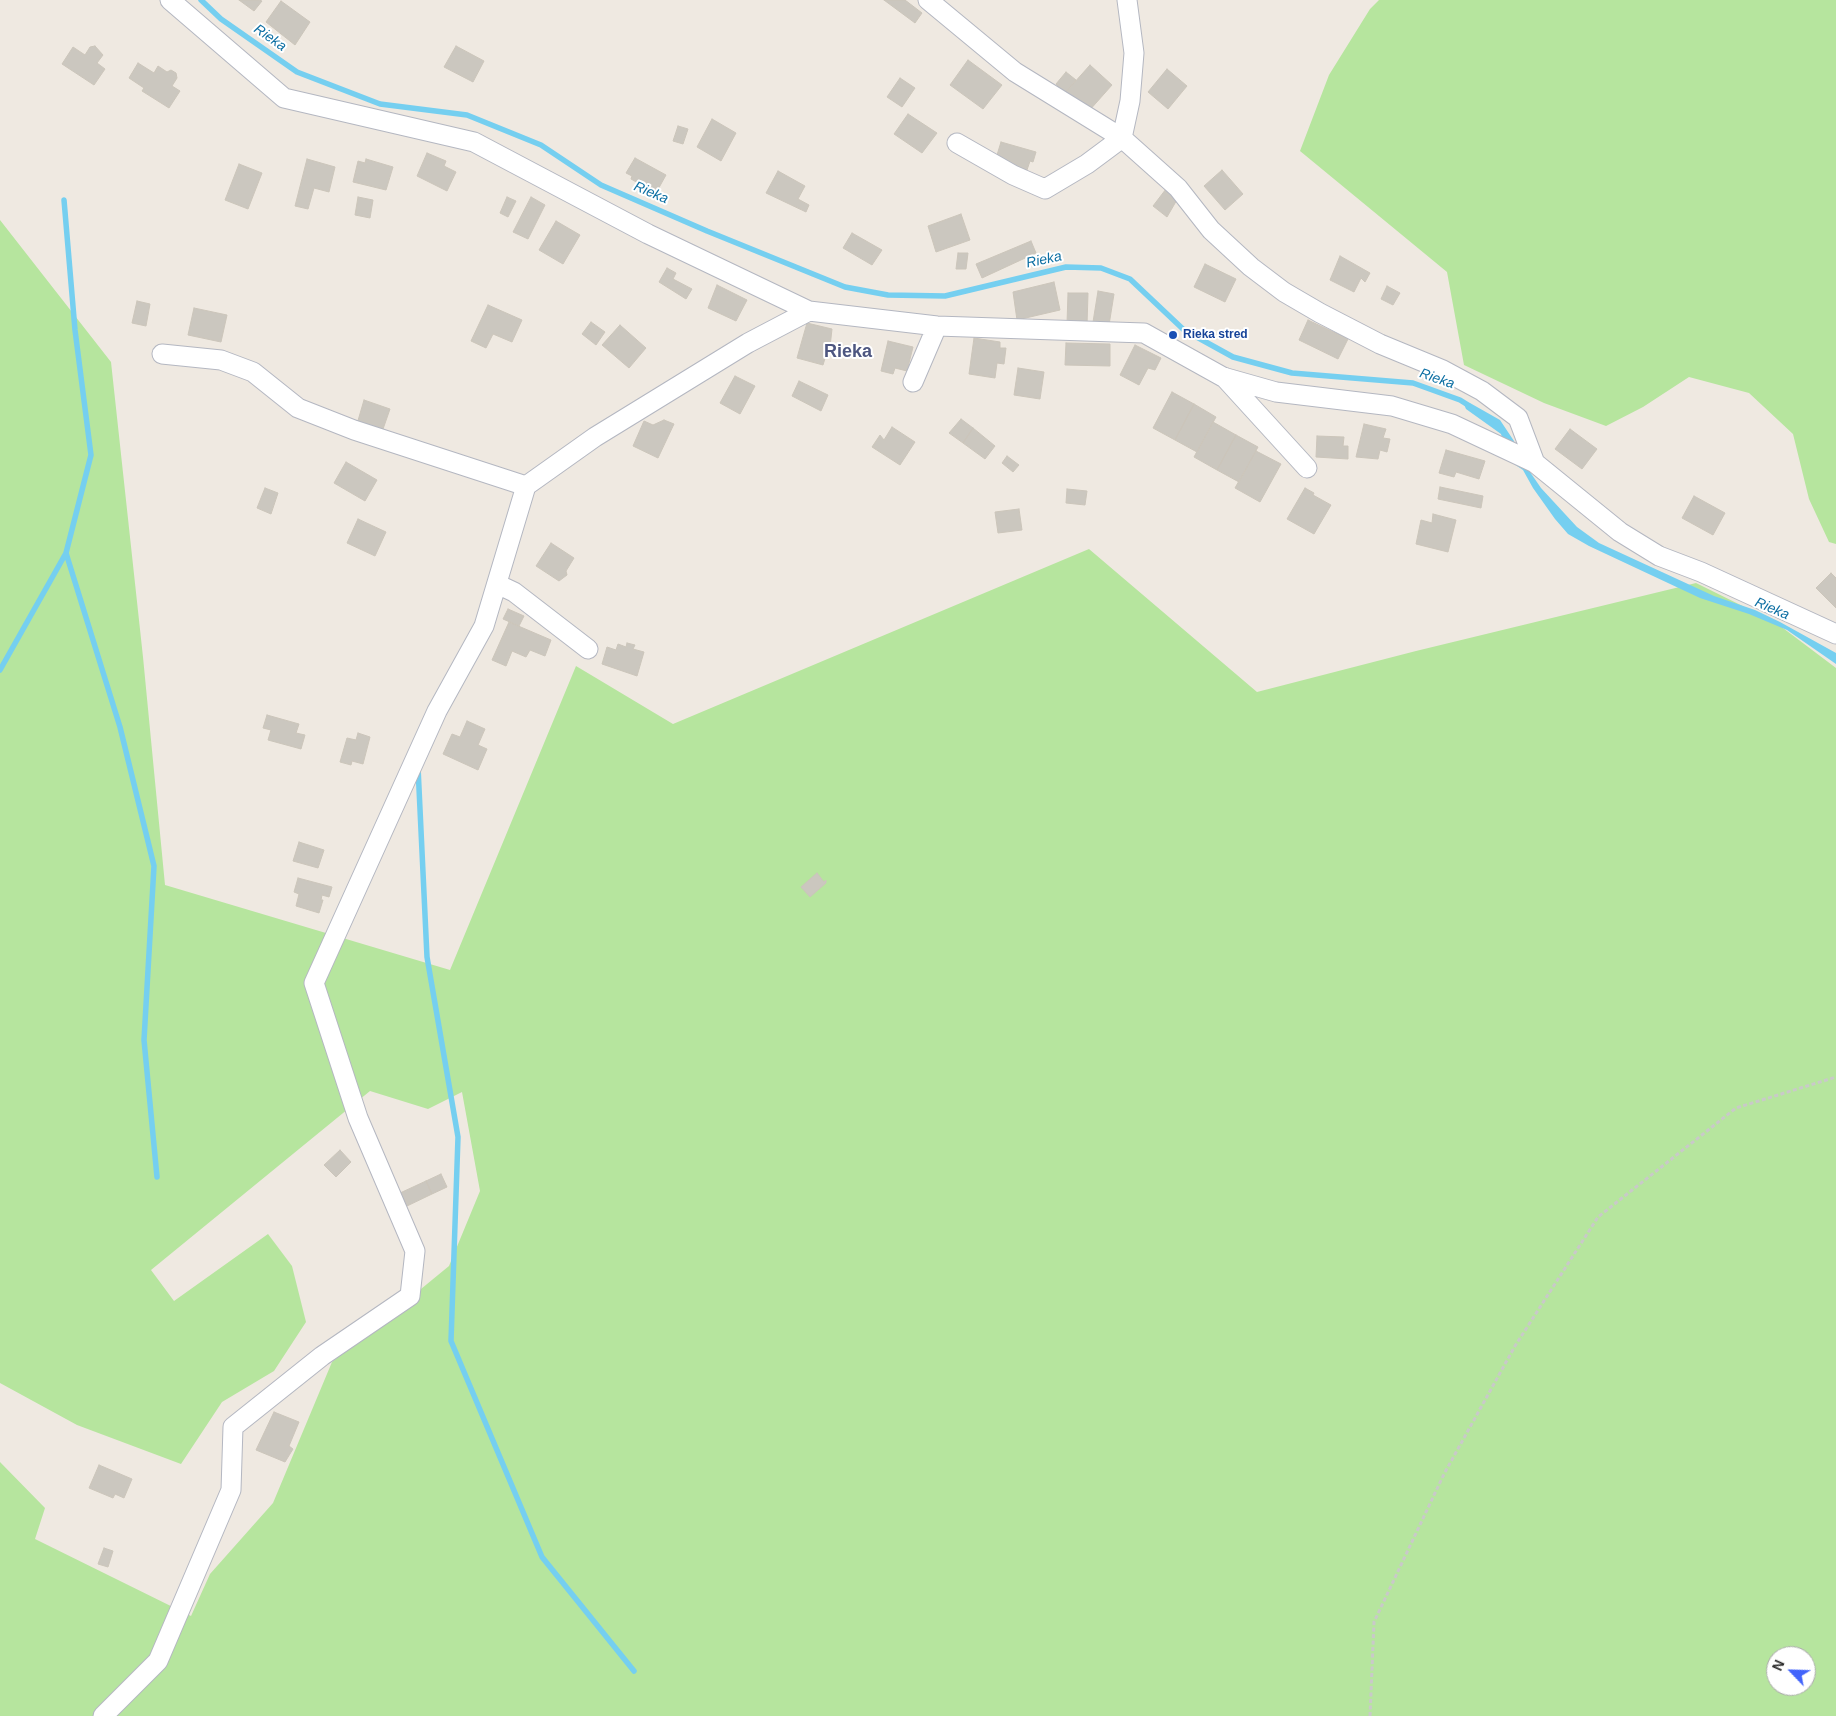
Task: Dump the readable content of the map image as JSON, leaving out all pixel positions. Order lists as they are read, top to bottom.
{
  "districts": ["Rieka"],
  "water": ["Rieka"],
  "places": ["Rieka stred"],
  "north": "top left"
}
